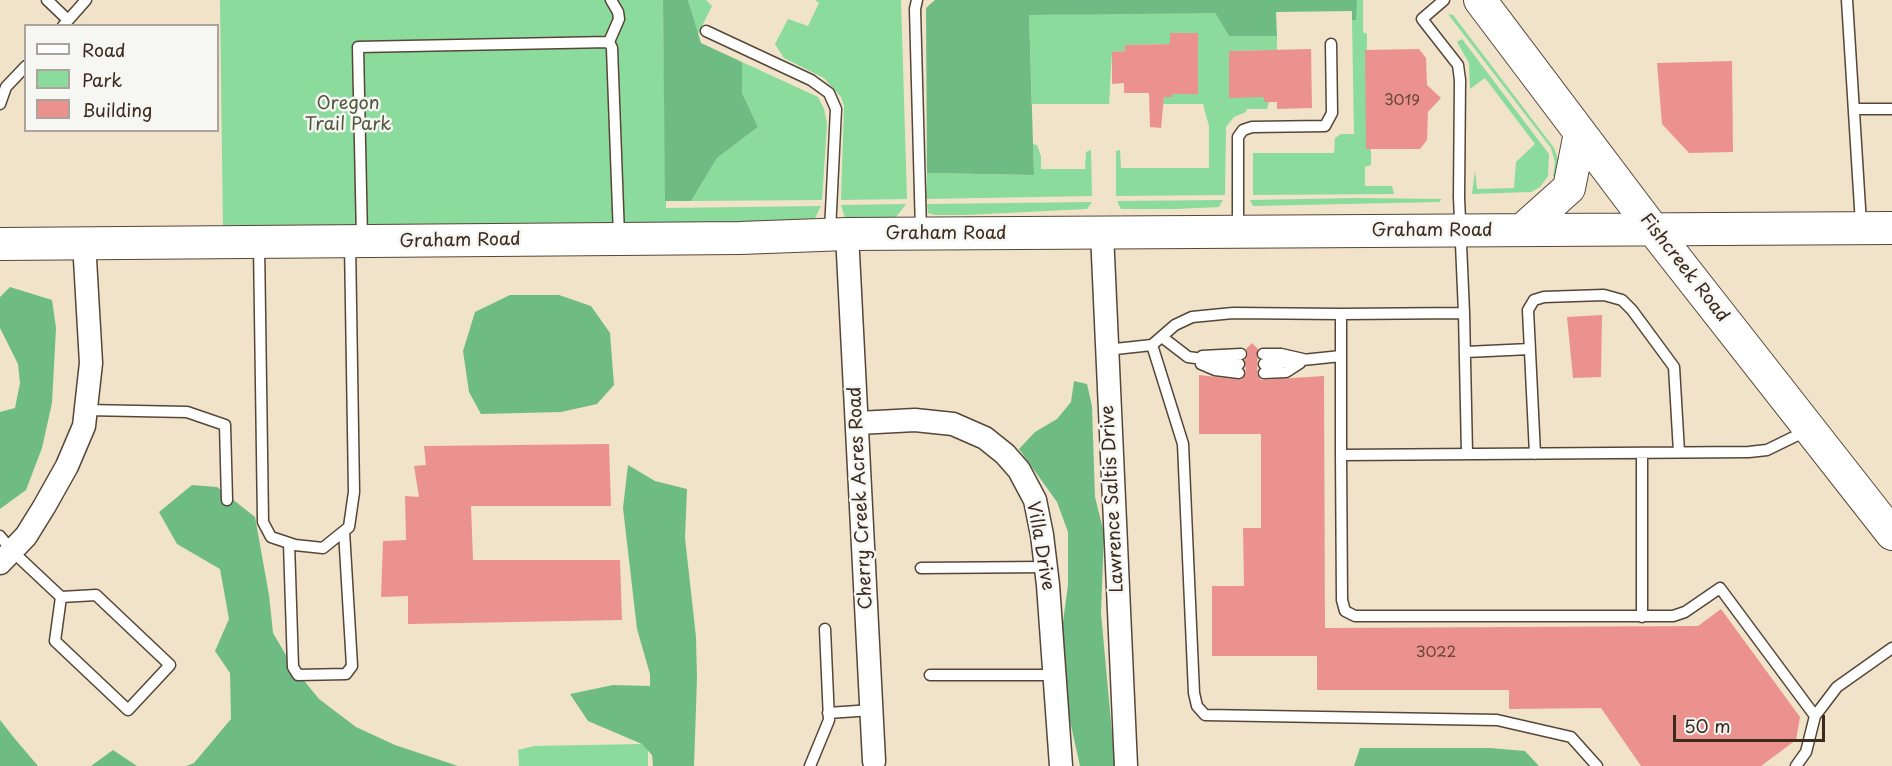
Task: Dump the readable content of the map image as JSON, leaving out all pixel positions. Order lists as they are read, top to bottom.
{
  "streets": {
    "main road": ["Graham Road", "Fishcreek Road"],
    "street": ["Cherry Creek Acres Road", "Lawrence Saltis Drive", "Villa Drive"]
  },
  "crossings": [
    ["Graham Road", "Fishcreek Road"],
    ["Graham Road", "Cherry Creek Acres Road"],
    ["Graham Road", "Lawrence Saltis Drive"],
    ["Cherry Creek Acres Road", "Villa Drive"]
  ],
  "parks": ["Oregon Trail Park"],
  "house_numbers": ["3019", "3022"],
  "legend": ["Road", "Park", "Building"],
  "scale_bar": "50 m"
}
